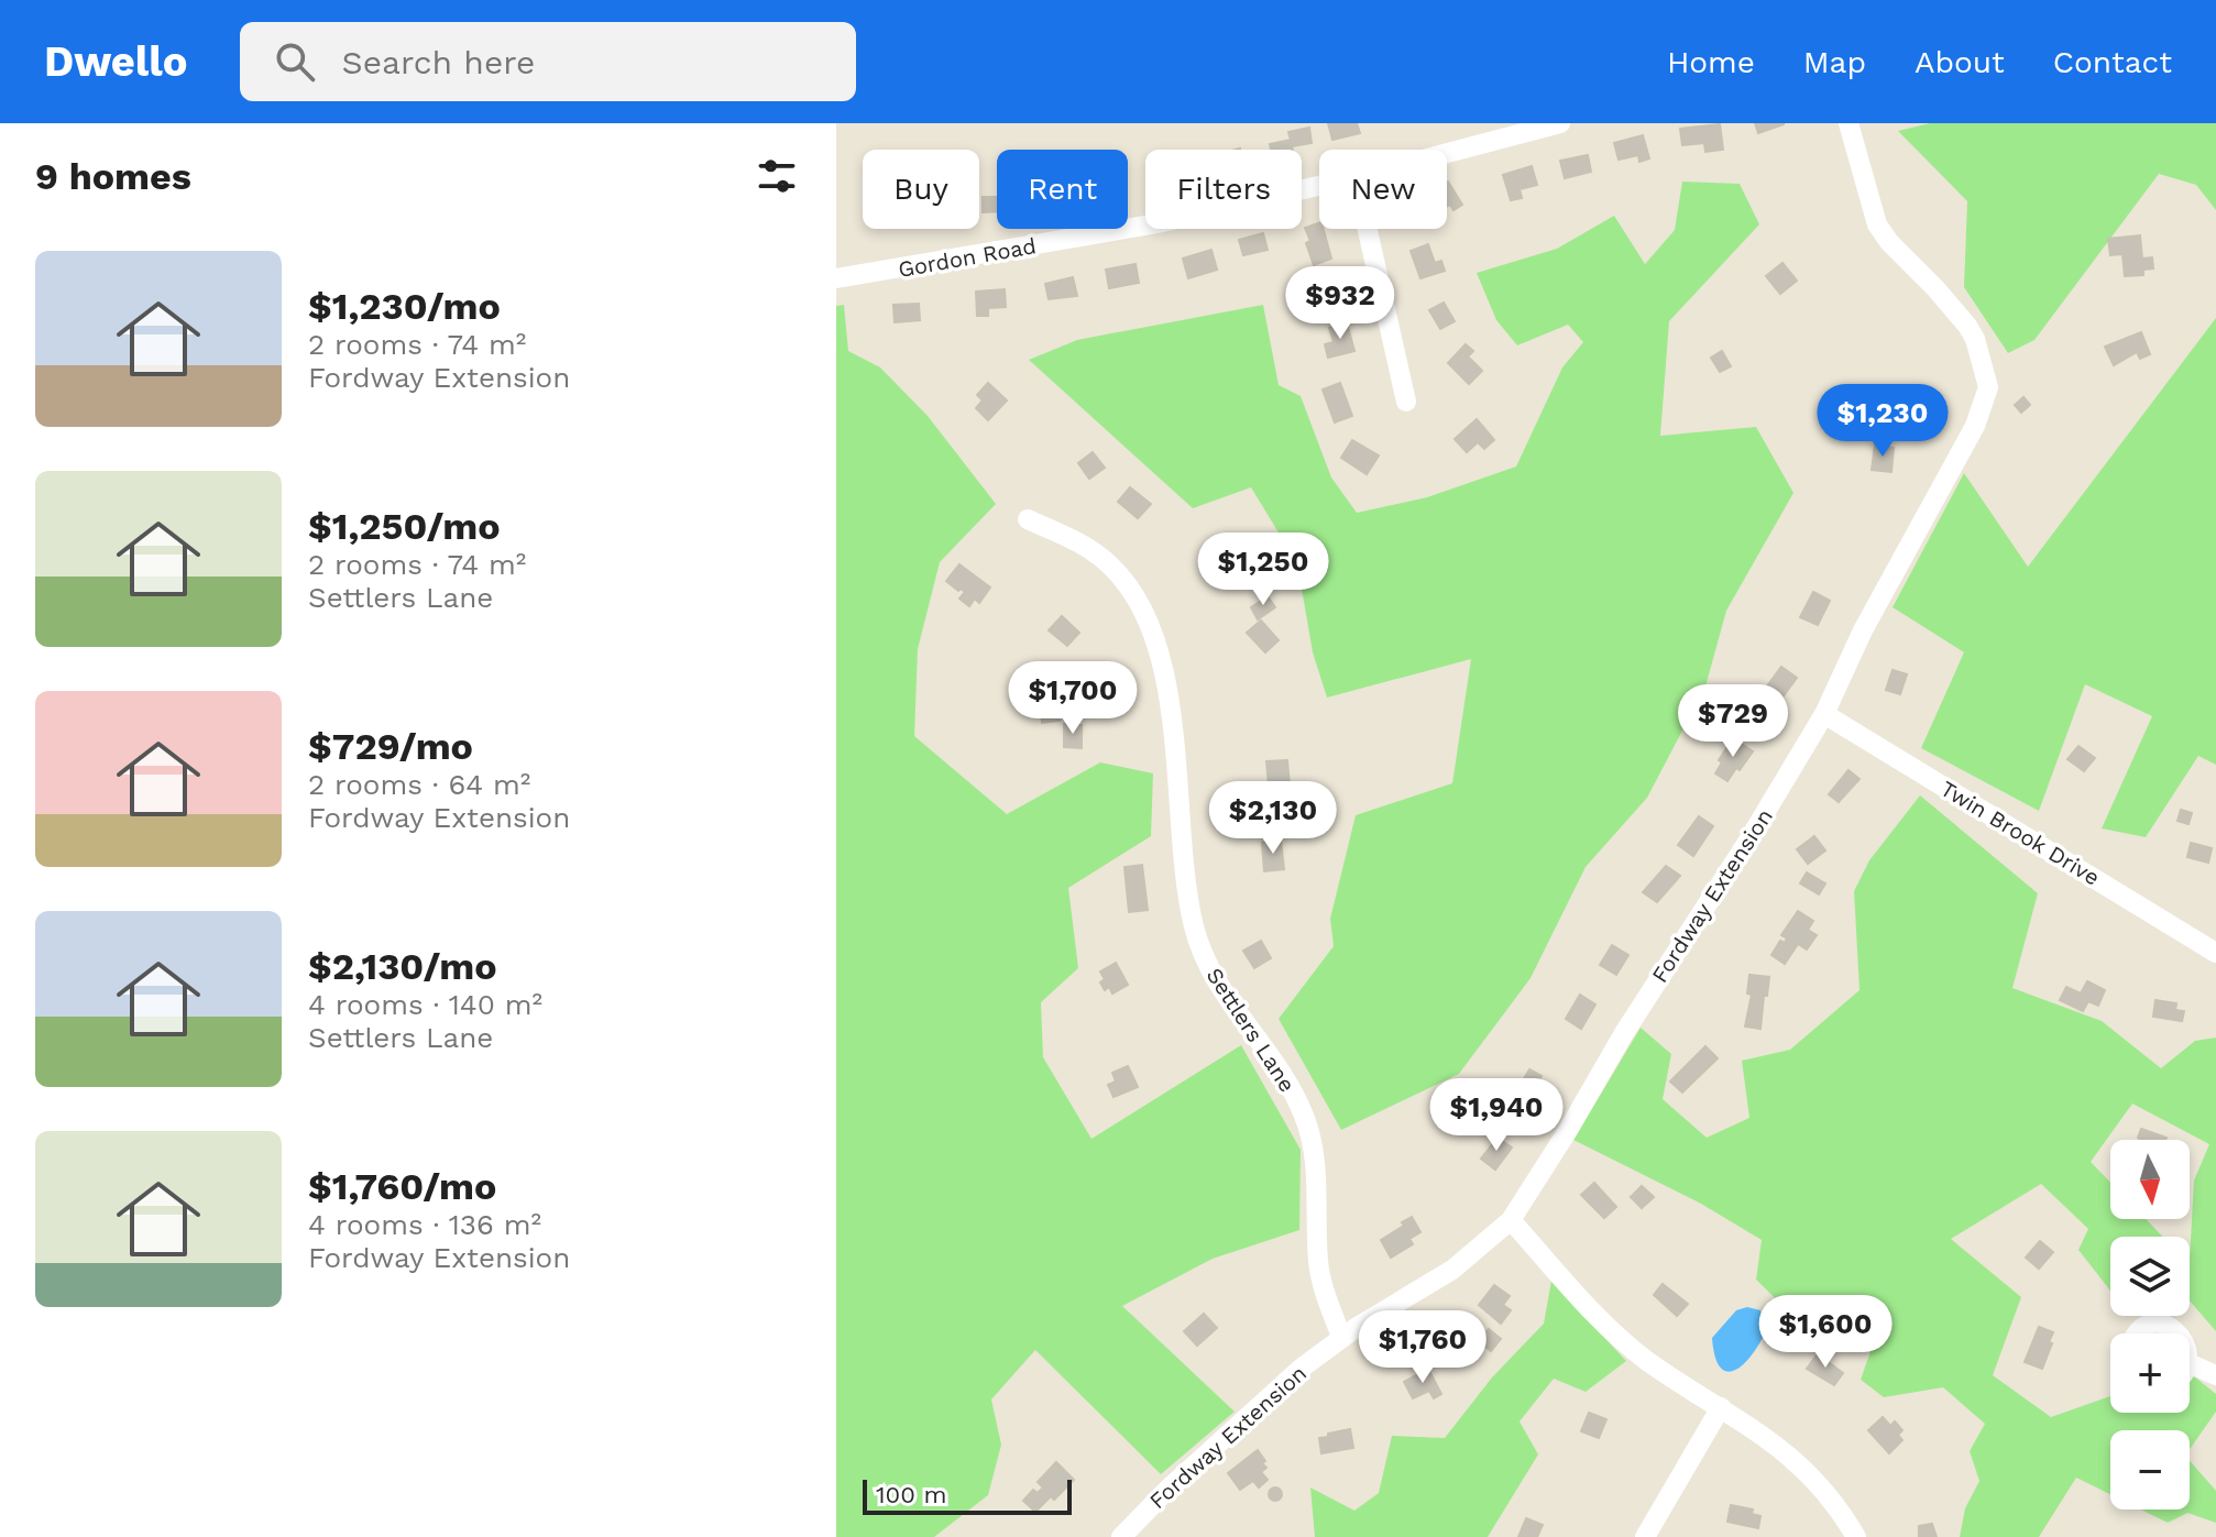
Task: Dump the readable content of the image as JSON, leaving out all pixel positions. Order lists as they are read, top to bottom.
{
  "streets": {
    "street": [
      "Gordon Road",
      "Twin Brook Drive",
      "Fordway Extension",
      "Settlers Lane"
    ]
  },
  "crossings": [
    ["Twin Brook Drive", "Fordway Extension"],
    ["Fordway Extension", "Settlers Lane"]
  ],
  "scale_bar": "100 m",
  "north": "bottom",
  "page": {
    "header": "Dwello",
    "search": "Search here",
    "nav": [
      "Home",
      "Map",
      "About",
      "Contact"
    ],
    "heading": "9 homes",
    "chip": [
      "Buy",
      "Rent",
      "Filters",
      "New"
    ],
    "list": [
      {
        "name": "$1,230/mo",
        "note": "2 rooms · 74 m² · Fordway Extension"
      },
      {
        "name": "$1,250/mo",
        "note": "2 rooms · 74 m² · Settlers Lane"
      },
      {
        "name": "$729/mo",
        "note": "2 rooms · 64 m² · Fordway Extension"
      },
      {
        "name": "$2,130/mo",
        "note": "4 rooms · 140 m² · Settlers Lane"
      },
      {
        "name": "$1,760/mo",
        "note": "4 rooms · 136 m² · Fordway Extension"
      }
    ],
    "price": [
      "$932",
      "$1,230",
      "$1,250",
      "$1,700",
      "$729",
      "$2,130",
      "$1,940",
      "$1,600",
      "$1,760"
    ],
    "map_buttons": ["+", "−"],
    "scale": "100 m"
  }
}
